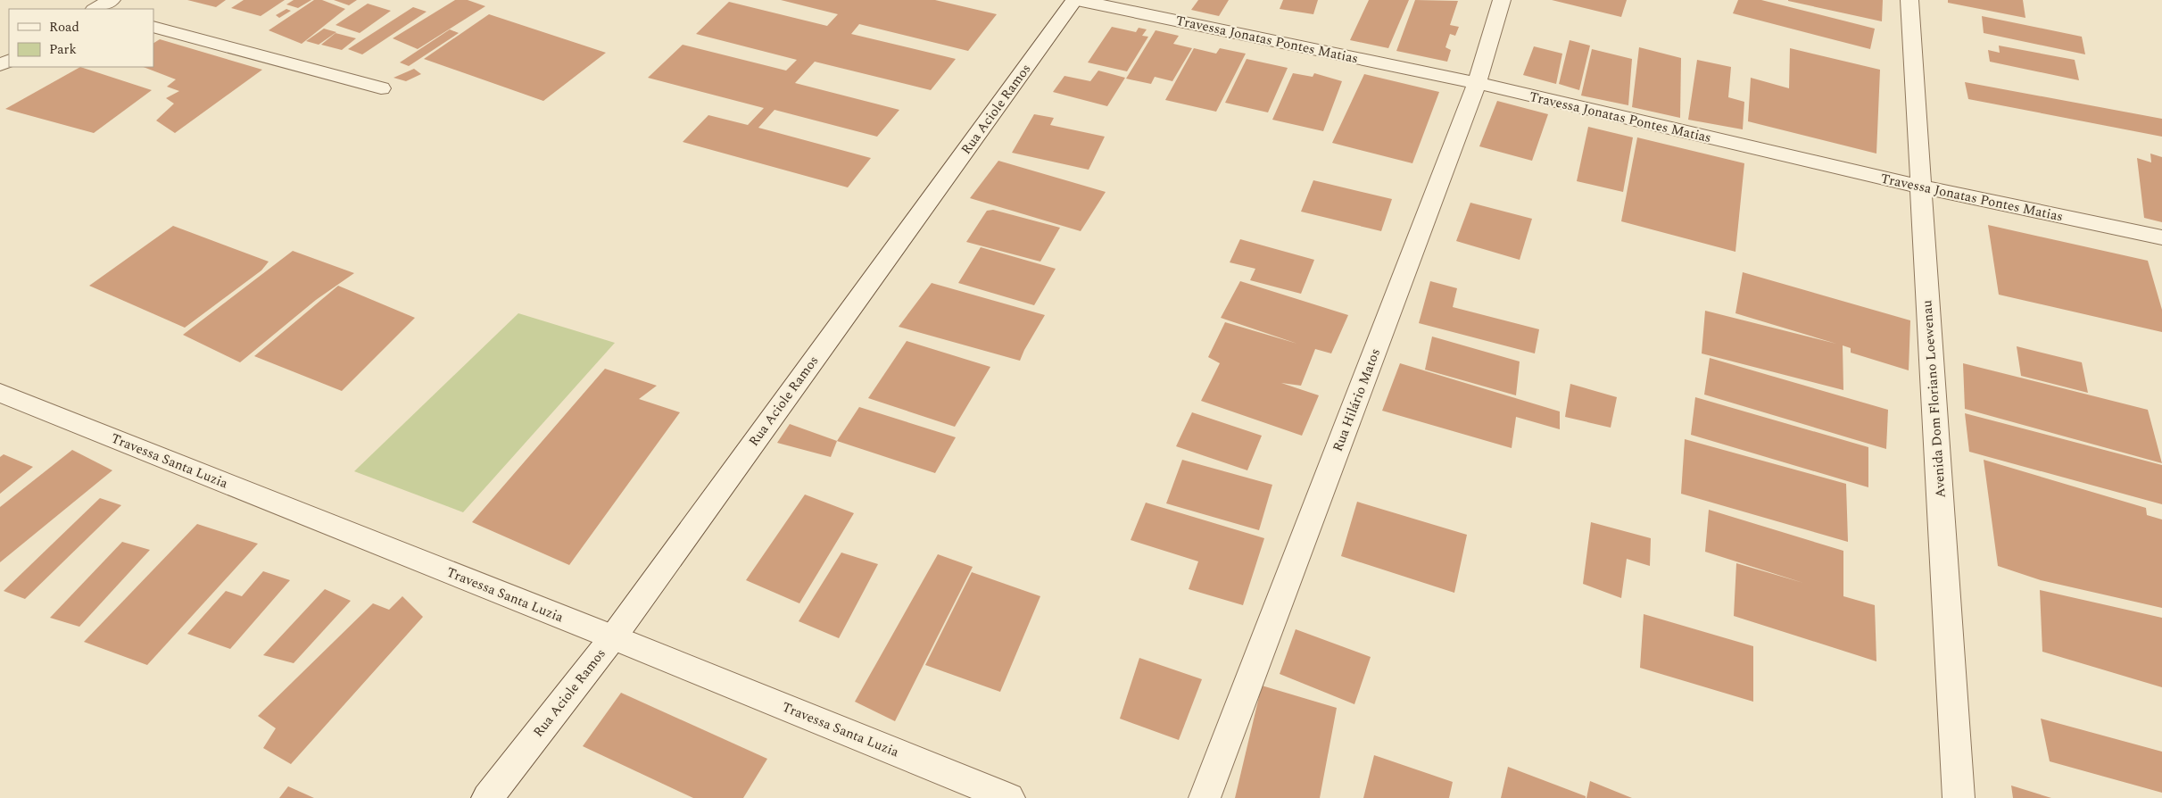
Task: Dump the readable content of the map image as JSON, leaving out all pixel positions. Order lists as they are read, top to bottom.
{
  "streets": {
    "street": [
      "Travessa Jonatas Pontes Matias",
      "Rua Aciole Ramos",
      "Avenida Dom Floriano Loewenau",
      "Rua Hilário Matos",
      "Travessa Santa Luzia"
    ]
  },
  "crossings": [
    ["Travessa Jonatas Pontes Matias", "Rua Aciole Ramos"],
    ["Travessa Jonatas Pontes Matias", "Avenida Dom Floriano Loewenau"],
    ["Travessa Jonatas Pontes Matias", "Rua Hilário Matos"],
    ["Rua Aciole Ramos", "Travessa Santa Luzia"]
  ],
  "legend": ["Road", "Park"]
}
